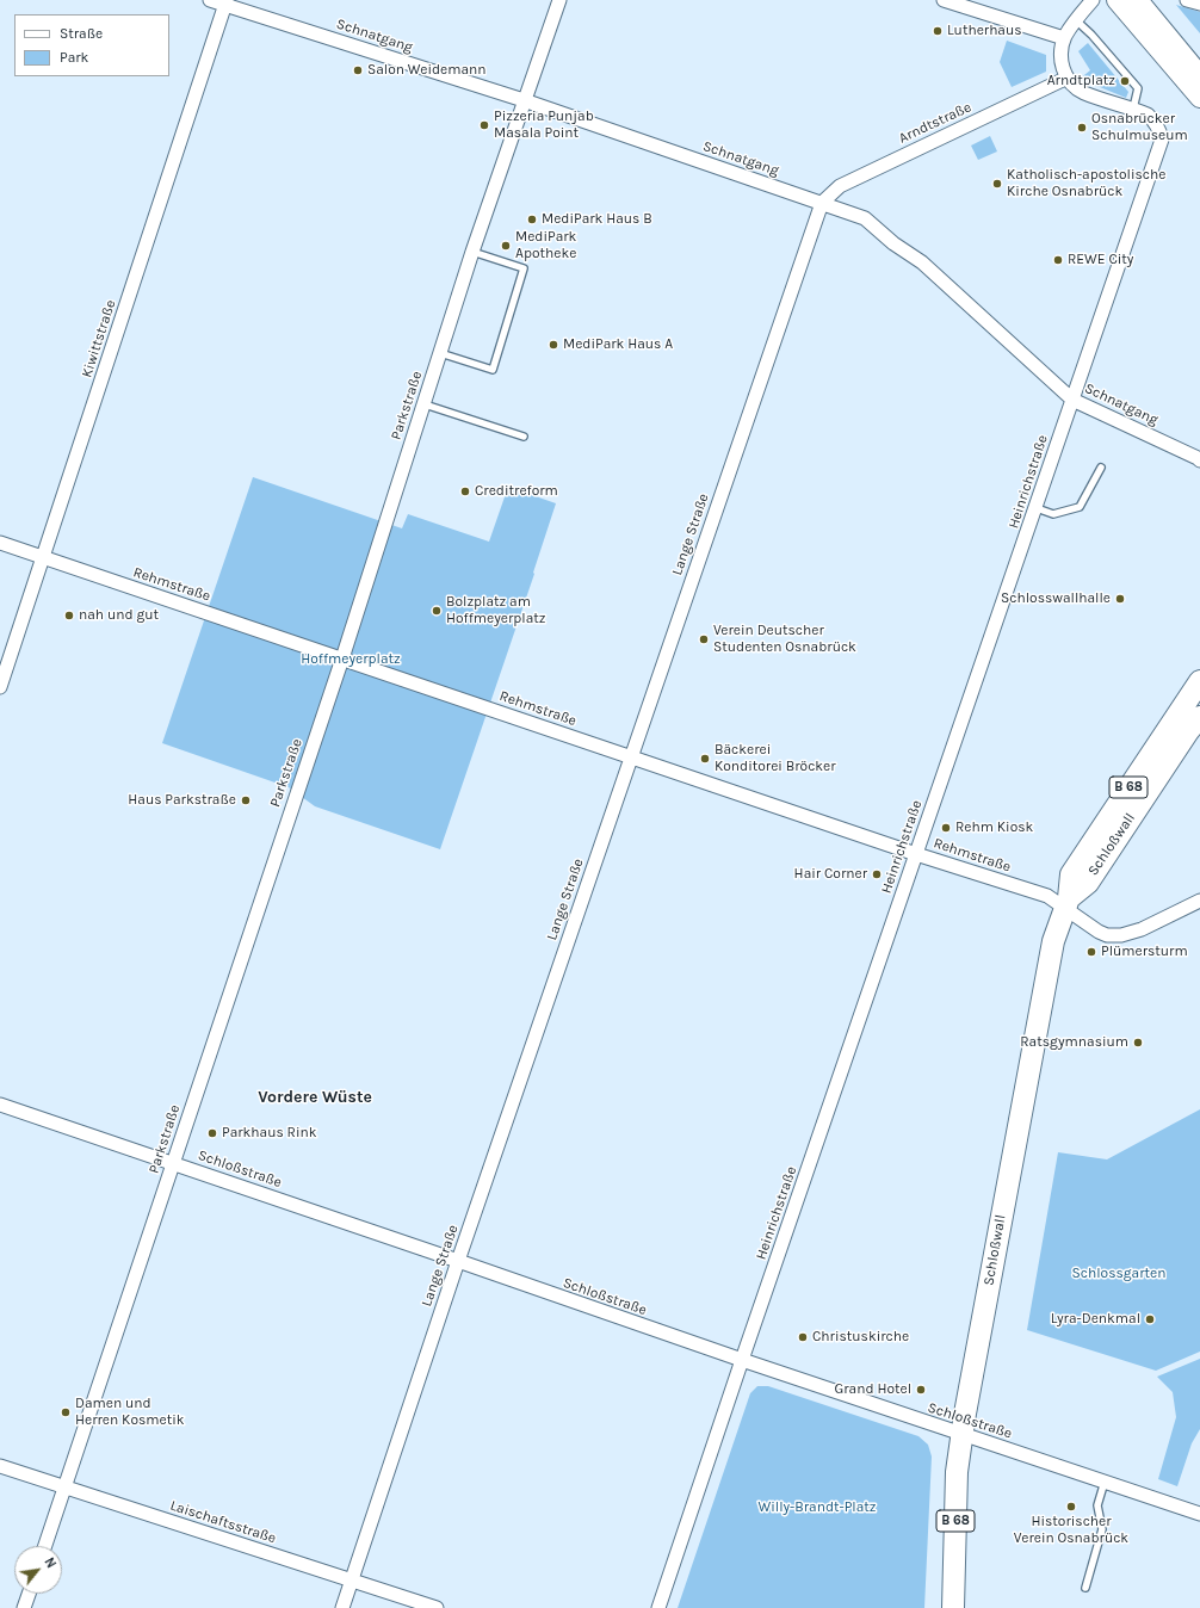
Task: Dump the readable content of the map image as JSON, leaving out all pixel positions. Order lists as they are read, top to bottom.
{
  "streets": {
    "main road": ["B 68", "Schloßwall"],
    "street": [
      "Schnatgang",
      "Arndtstraße",
      "Kiwittstraße",
      "Parkstraße",
      "Heinrichstraße",
      "Lange Straße",
      "Rehmstraße",
      "Schloßstraße",
      "Laischaftsstraße"
    ]
  },
  "crossings": [
    ["Schnatgang", "Arndtstraße"],
    ["Schnatgang", "Kiwittstraße"],
    ["Schnatgang", "Parkstraße"],
    ["Schnatgang", "Heinrichstraße"],
    ["Schnatgang", "Lange Straße"],
    ["Arndtstraße", "Lange Straße"],
    ["Kiwittstraße", "Rehmstraße"],
    ["Parkstraße", "Rehmstraße"],
    ["Parkstraße", "Schloßstraße"],
    ["Parkstraße", "Laischaftsstraße"],
    ["Heinrichstraße", "Rehmstraße"],
    ["Heinrichstraße", "Schloßstraße"],
    ["Lange Straße", "Rehmstraße"],
    ["Lange Straße", "Schloßstraße"],
    ["Lange Straße", "Laischaftsstraße"],
    ["Rehmstraße", "Schloßwall"],
    ["Schloßwall", "Schloßstraße"]
  ],
  "districts": ["Vordere Wüste"],
  "parks": ["Hoffmeyerplatz", "Schlossgarten", "Willy-Brandt-Platz"],
  "places": [
    "Lutherhaus",
    "Salon Weidemann",
    "Arndtplatz",
    "Pizzeria Punjab Masala Point",
    "Osnabrücker Schulmuseum",
    "Katholisch-apostolische Kirche Osnabrück",
    "MediPark Haus B",
    "MediPark Apotheke",
    "REWE City",
    "MediPark Haus A",
    "Creditreform",
    "Schlosswallhalle",
    "Bolzplatz am Hoffmeyerplatz",
    "nah und gut",
    "Verein Deutscher Studenten Osnabrück",
    "Bäckerei Konditorei Bröcker",
    "Haus Parkstraße",
    "Rehm Kiosk",
    "Hair Corner",
    "Plümersturm",
    "Ratsgymnasium",
    "Parkhaus Rink",
    "Lyra-Denkmal",
    "Christuskirche",
    "Grand Hotel",
    "Damen und Herren Kosmetik",
    "Historischer Verein Osnabrück"
  ],
  "legend": ["Straße", "Park"],
  "north": "top right"
}
